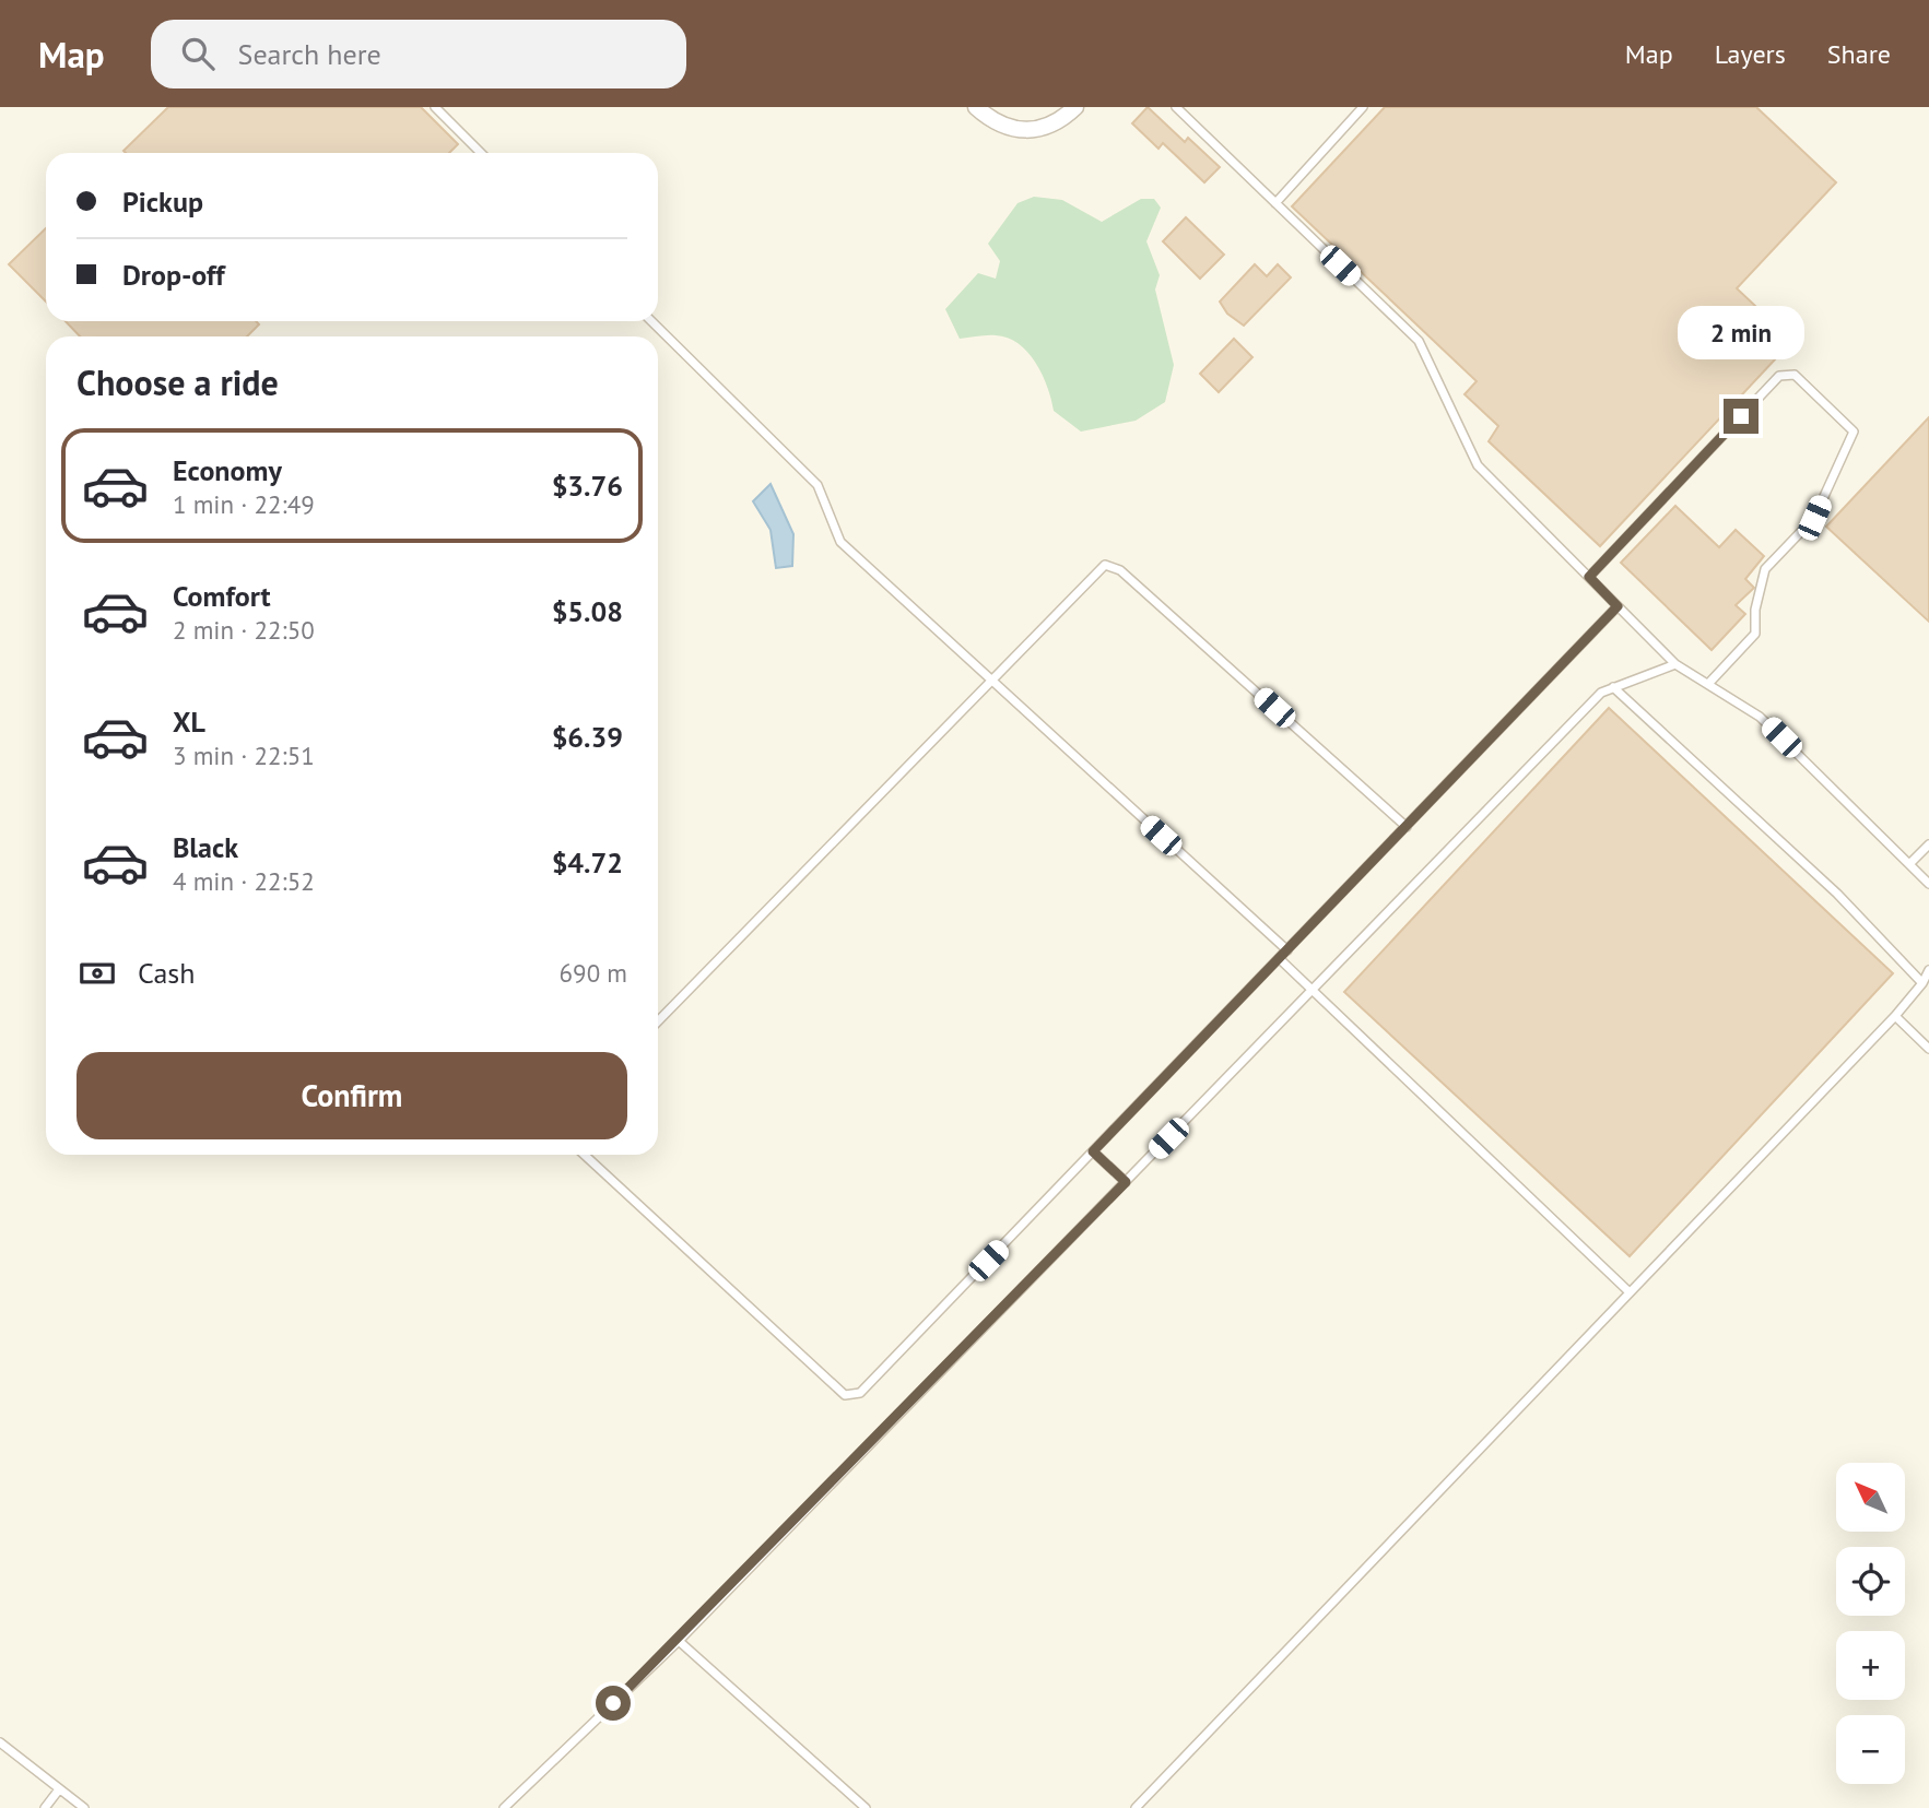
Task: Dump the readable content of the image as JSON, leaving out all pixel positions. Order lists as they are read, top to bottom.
{
  "north": "top left",
  "page": {
    "header": "Map",
    "search": "Search here",
    "nav": ["Map", "Layers", "Share"],
    "banner": ["Pickup", "Drop-off"],
    "bubble": "2 min",
    "heading": "Choose a ride",
    "list": [
      {
        "name": "Economy",
        "note": "1 min · 22:49",
        "value": "$3.76"
      },
      {
        "name": "Comfort",
        "note": "2 min · 22:50",
        "value": "$5.08"
      },
      {
        "name": "XL",
        "note": "3 min · 22:51",
        "value": "$6.39"
      },
      {
        "name": "Black",
        "note": "4 min · 22:52",
        "value": "$4.72"
      }
    ],
    "pay": ["Cash", "690 m"],
    "buttons": "Confirm",
    "map_buttons": ["+", "−"]
  }
}
